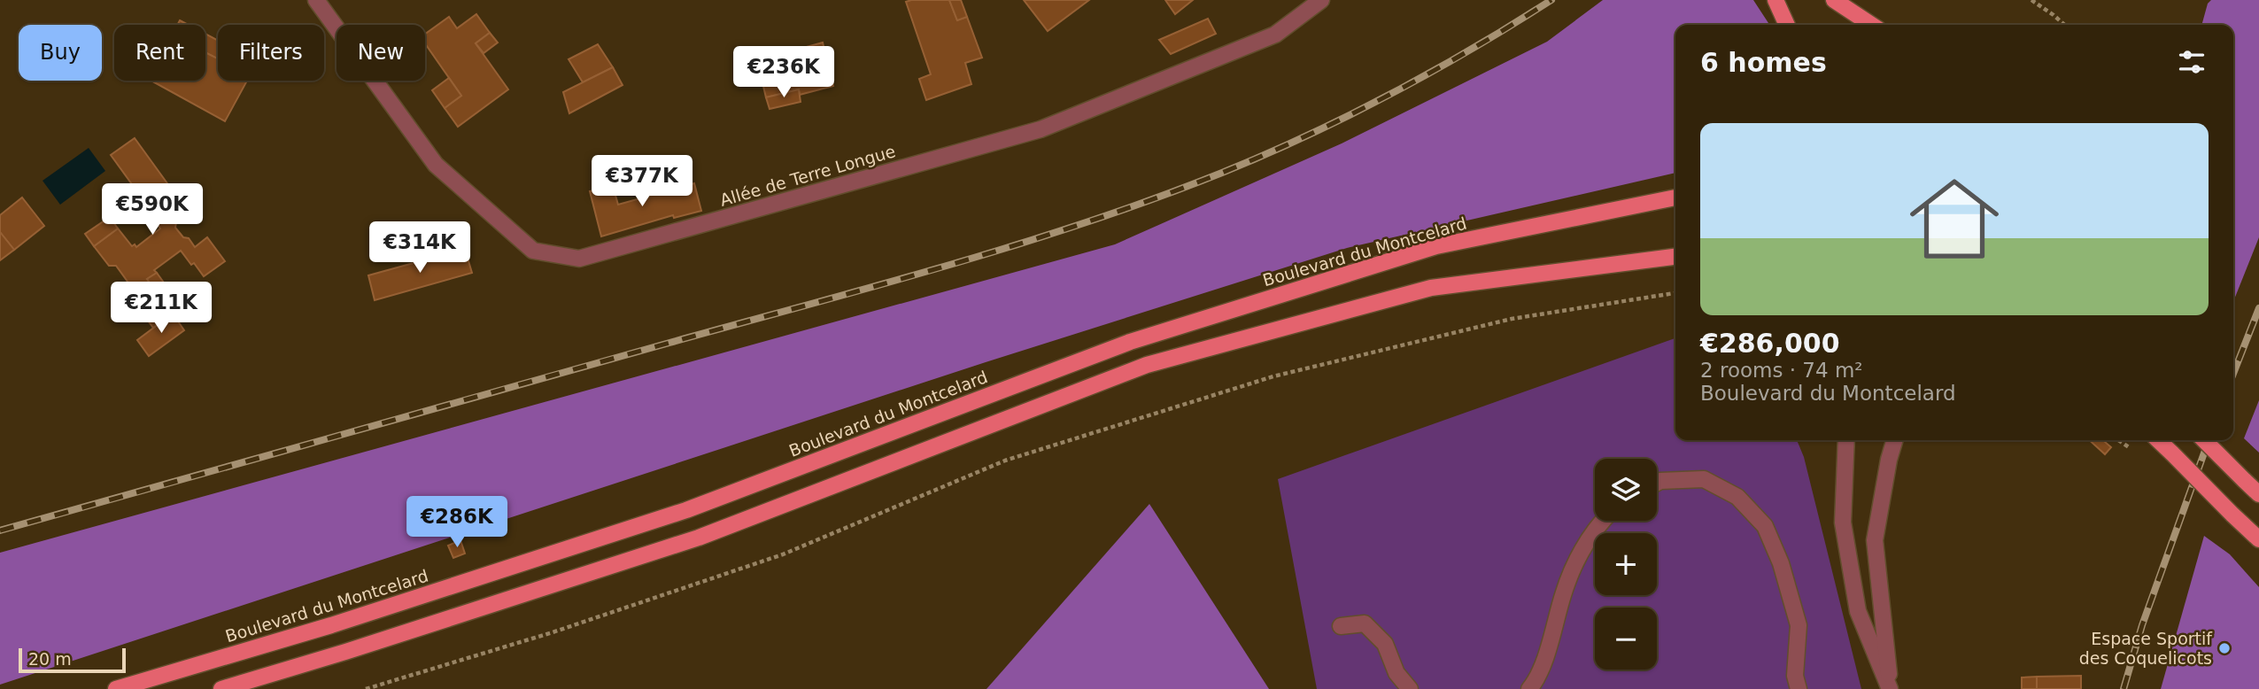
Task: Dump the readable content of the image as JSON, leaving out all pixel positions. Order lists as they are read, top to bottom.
{
  "streets": {
    "main road": ["Boulevard du Montcelard"],
    "street": ["Allée de Terre Longue"]
  },
  "places": ["Espace Sportif des Coquelicots"],
  "scale_bar": "20 m",
  "page": {
    "chip": [
      "Buy",
      "Rent",
      "Filters",
      "New"
    ],
    "heading": "6 homes",
    "price": [
      "€236K",
      "€377K",
      "€590K",
      "€314K",
      "€211K",
      "€286K"
    ],
    "list": [
      {
        "name": "€286,000",
        "note": "2 rooms · 74 m² · Boulevard du Montcelard"
      }
    ],
    "map_buttons": ["+", "−"],
    "scale": "20 m"
  }
}
